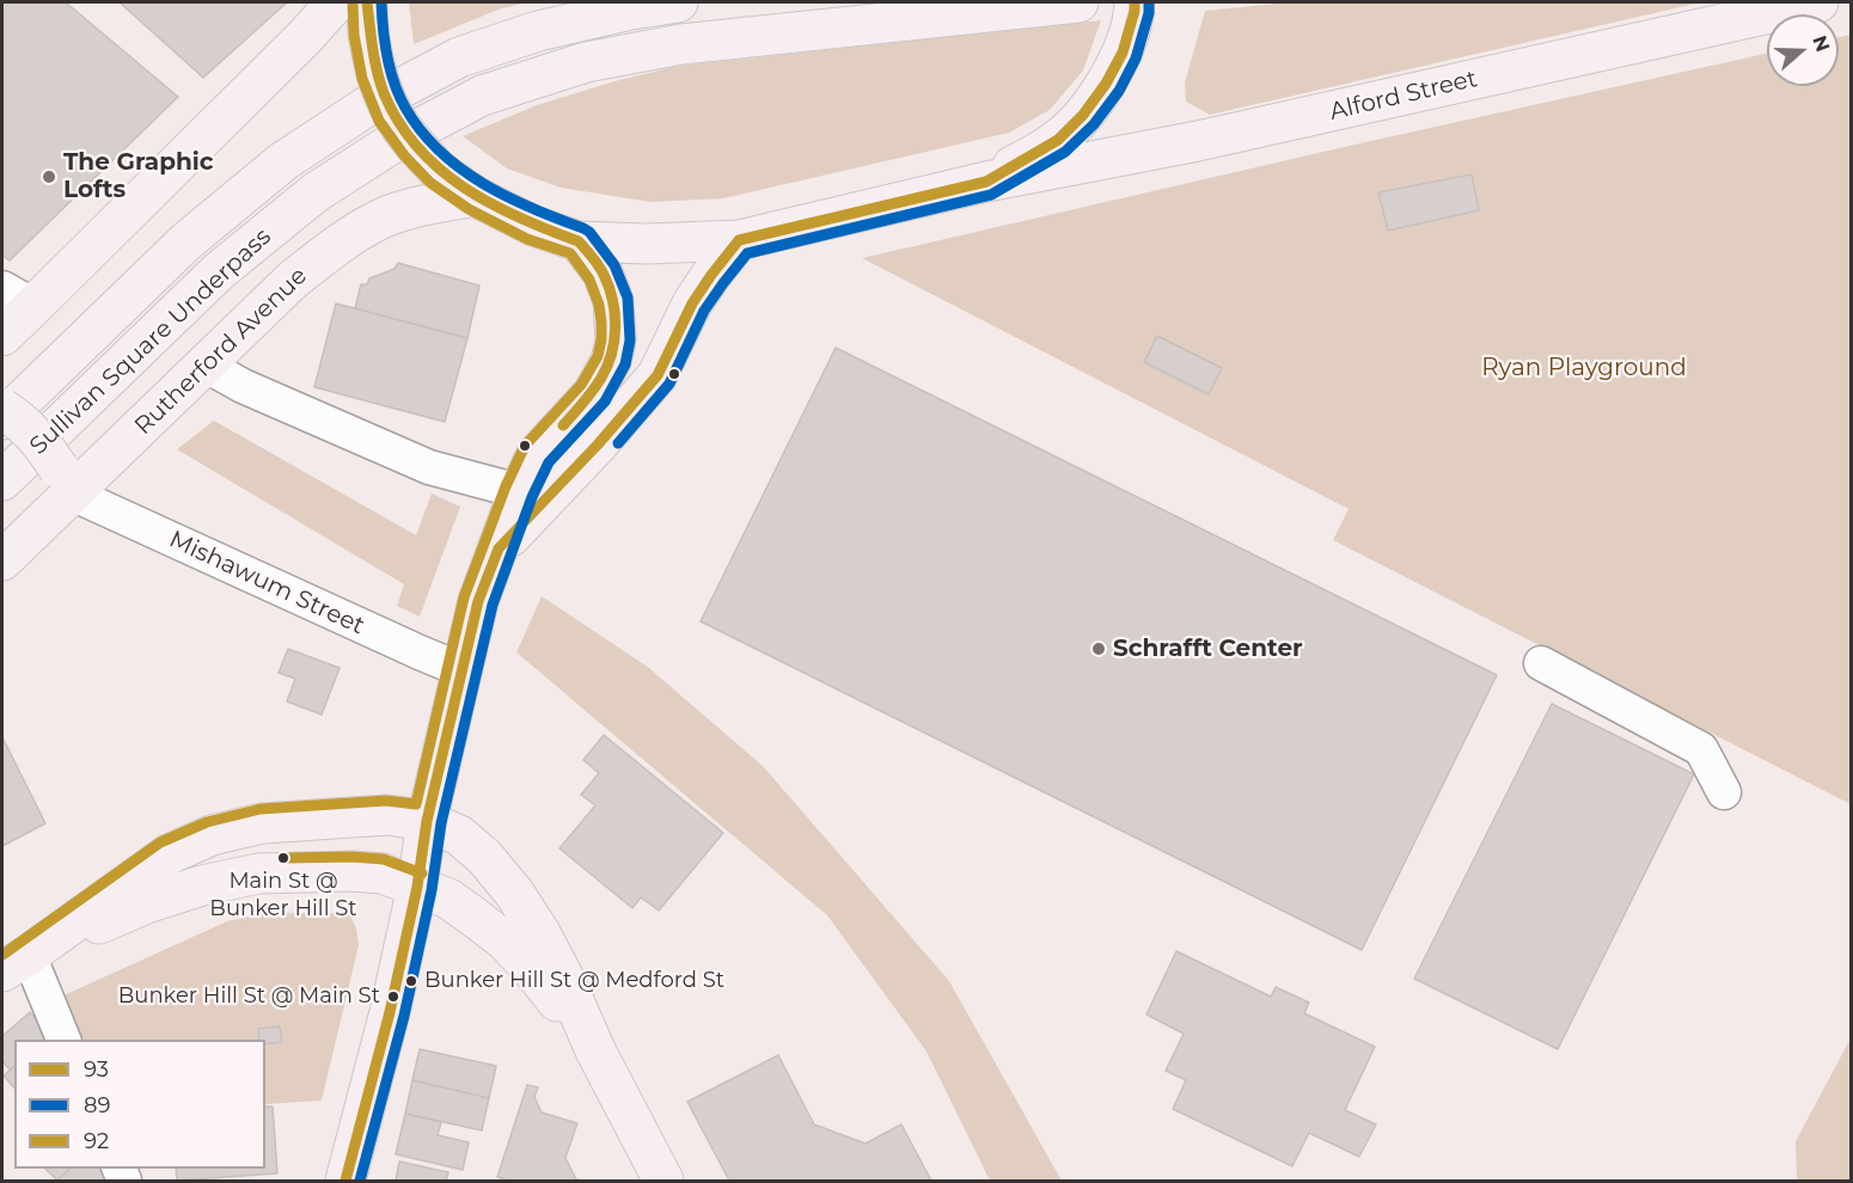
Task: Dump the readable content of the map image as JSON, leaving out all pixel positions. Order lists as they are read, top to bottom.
{
  "streets": {
    "main road": ["Alford Street", "Sullivan Square Underpass", "Rutherford Avenue"],
    "street": ["Mishawum Street"]
  },
  "crossings": [
    ["Alford Street", "Rutherford Avenue"],
    ["Rutherford Avenue", "Mishawum Street"]
  ],
  "parks": ["Ryan Playground"],
  "places": [
    "The Graphic Lofts",
    "Schrafft Center",
    "Main St @ Bunker Hill St",
    "Bunker Hill St @ Medford St",
    "Bunker Hill St @ Main St"
  ],
  "lines": ["transit line 93", "transit line 89", "transit line 92"],
  "legend": ["93", "89", "92"],
  "north": "right"
}
